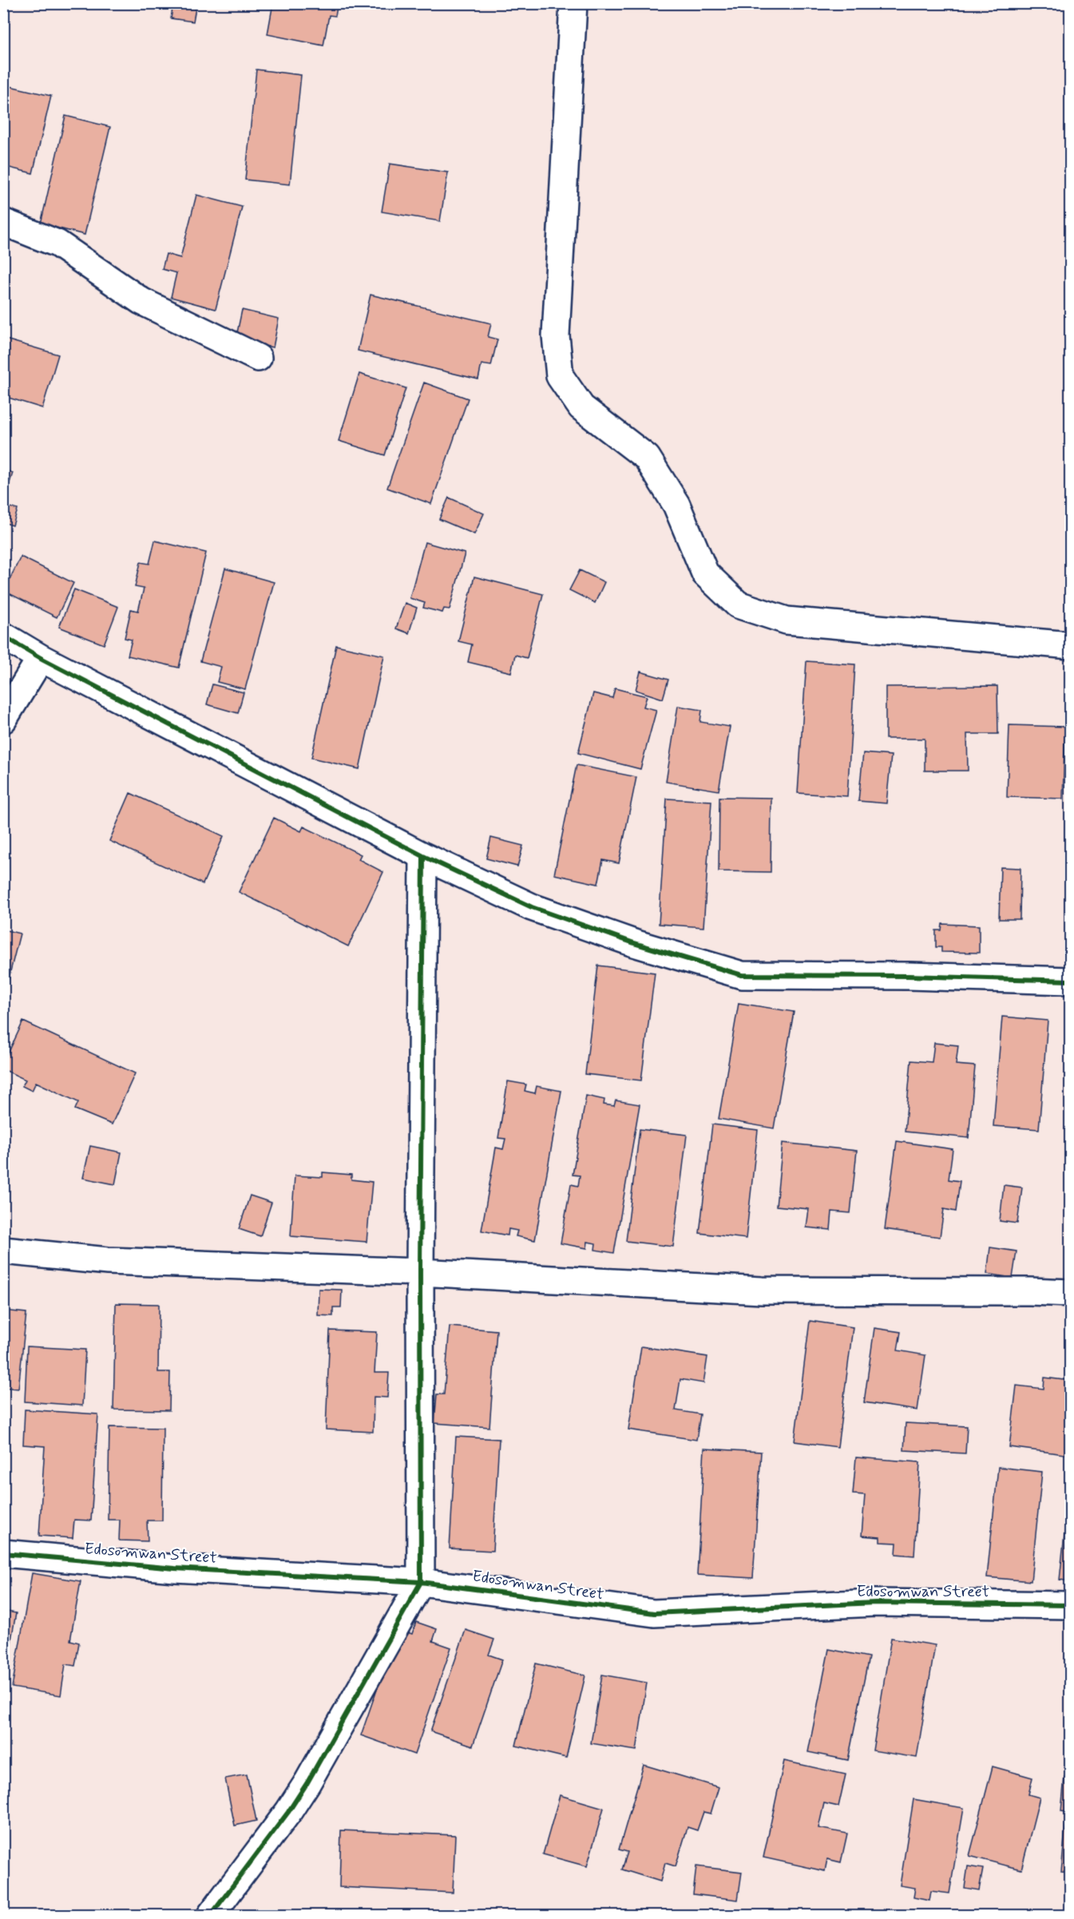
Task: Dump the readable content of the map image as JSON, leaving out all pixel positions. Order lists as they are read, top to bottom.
{
  "streets": {
    "street": ["Edosomwan Street"]
  }
}
